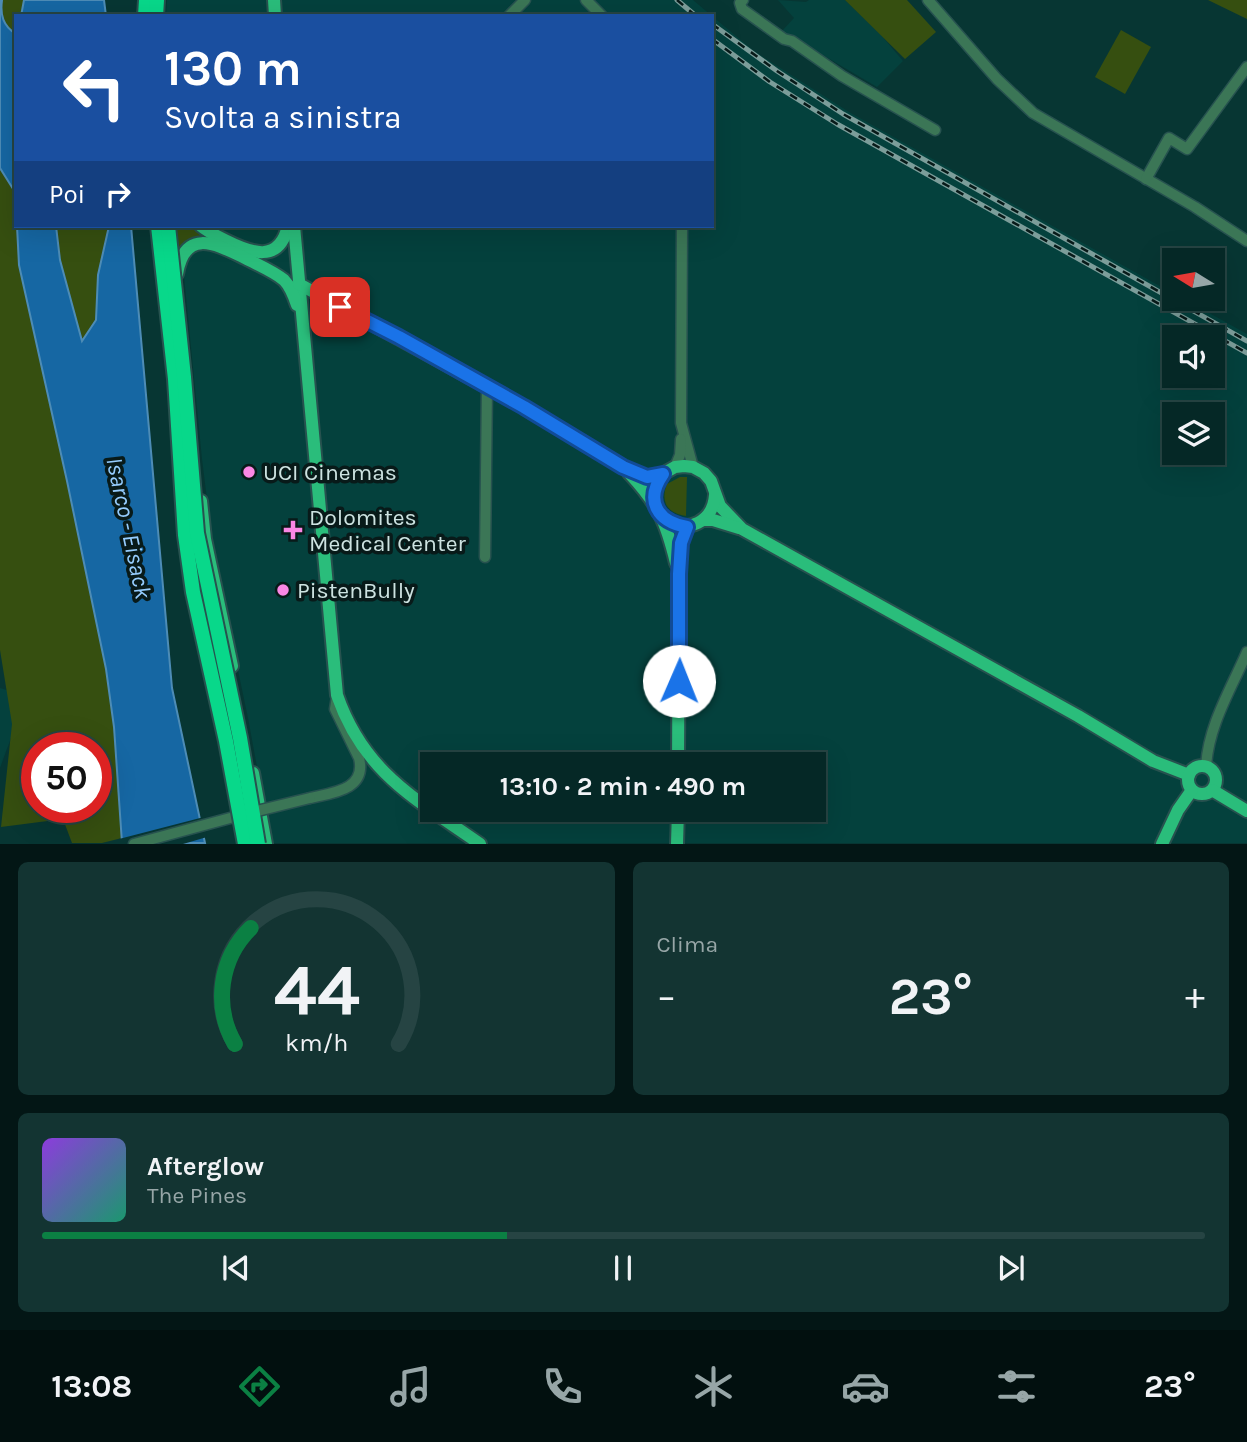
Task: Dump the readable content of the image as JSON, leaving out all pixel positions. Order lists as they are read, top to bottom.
{
  "water": ["Isarco - Eisack"],
  "places": {
    "other": ["UCI Cinemas", "PistenBully"],
    "health": ["Dolomites Medical Center"]
  },
  "north": "left",
  "page": {
    "turn": ["130 m", "Svolta a sinistra"],
    "then": "Poi",
    "limit": "50",
    "trip": "13:10 · 2 min · 490 m",
    "tile": "Clima",
    "heat": ["−", "23°", "+"],
    "song": ["Afterglow", "The Pines"],
    "tabs": ["13:08", "23°"],
    "gauge": ["44", "km/h"]
  }
}
